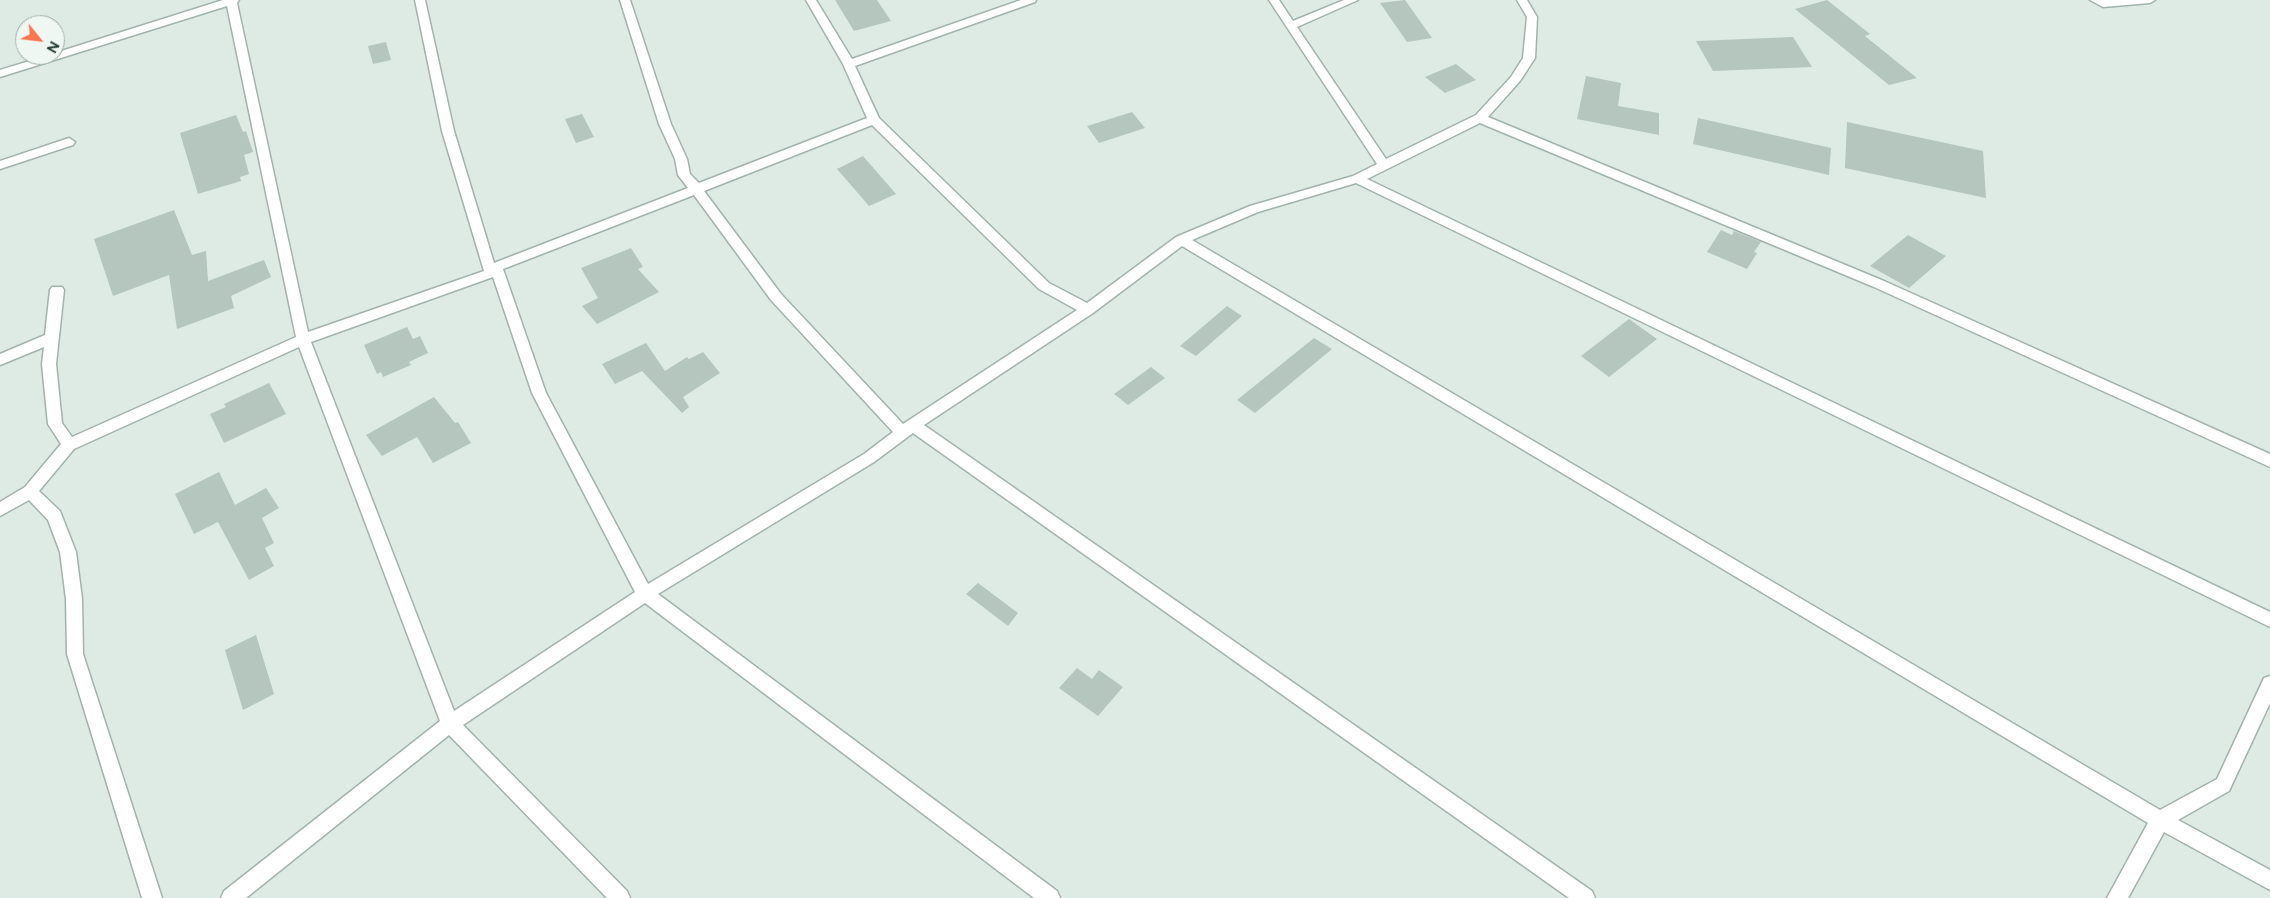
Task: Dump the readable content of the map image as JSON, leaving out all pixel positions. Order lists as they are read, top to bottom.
{
  "north": "bottom right"
}
